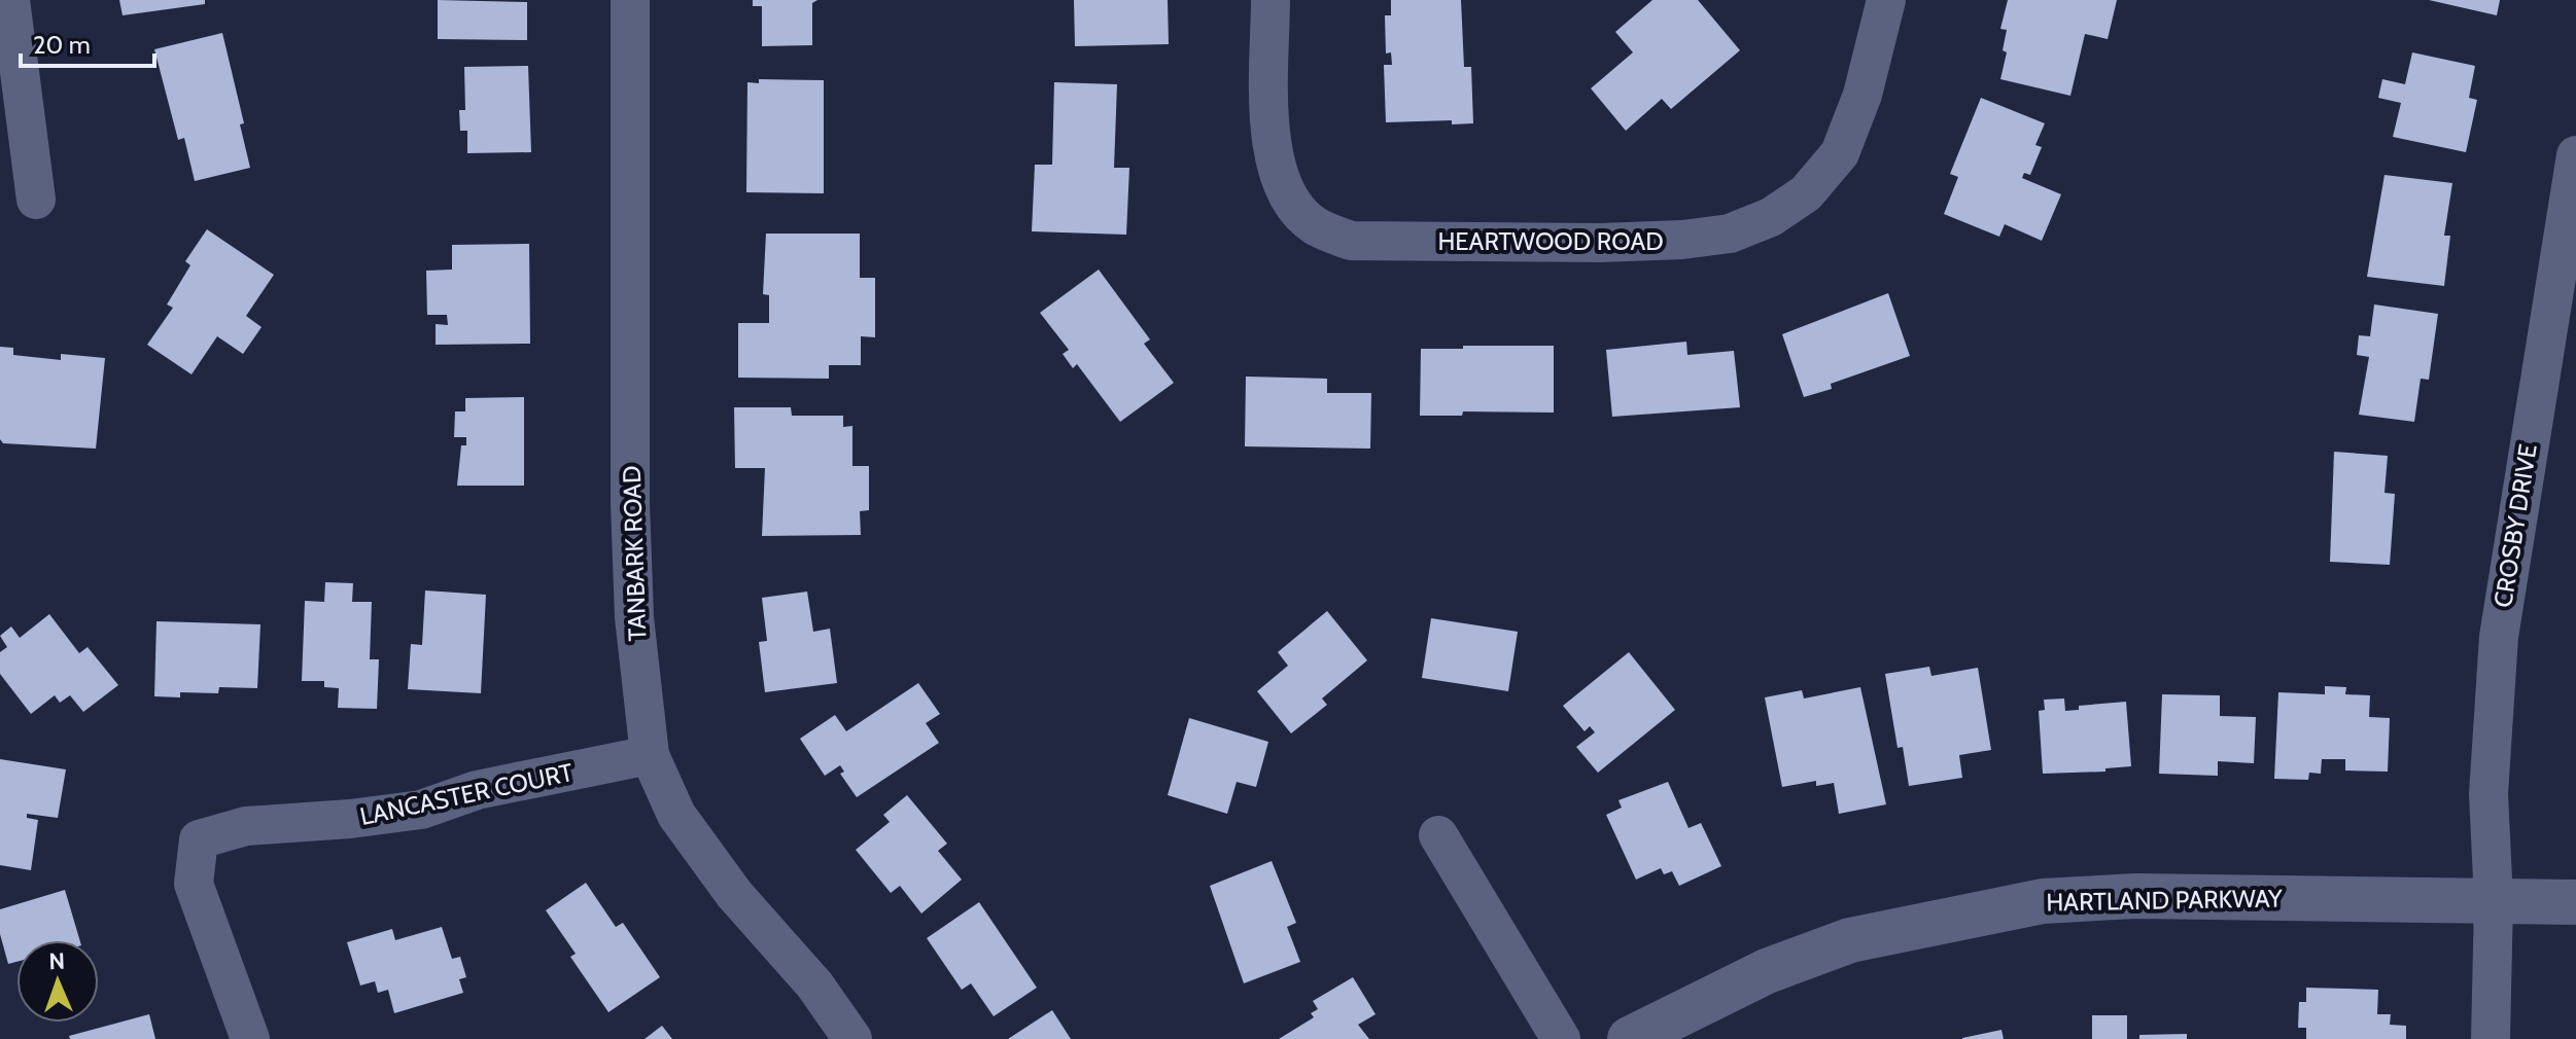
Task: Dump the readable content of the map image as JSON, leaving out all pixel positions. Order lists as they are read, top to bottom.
{
  "streets": {
    "street": [
      "HEARTWOOD ROAD",
      "CROSBY DRIVE",
      "TANBARK ROAD",
      "LANCASTER COURT",
      "HARTLAND PARKWAY"
    ]
  },
  "crossings": [
    ["CROSBY DRIVE", "HARTLAND PARKWAY"],
    ["TANBARK ROAD", "LANCASTER COURT"]
  ],
  "scale_bar": "20 m",
  "north": "top"
}
